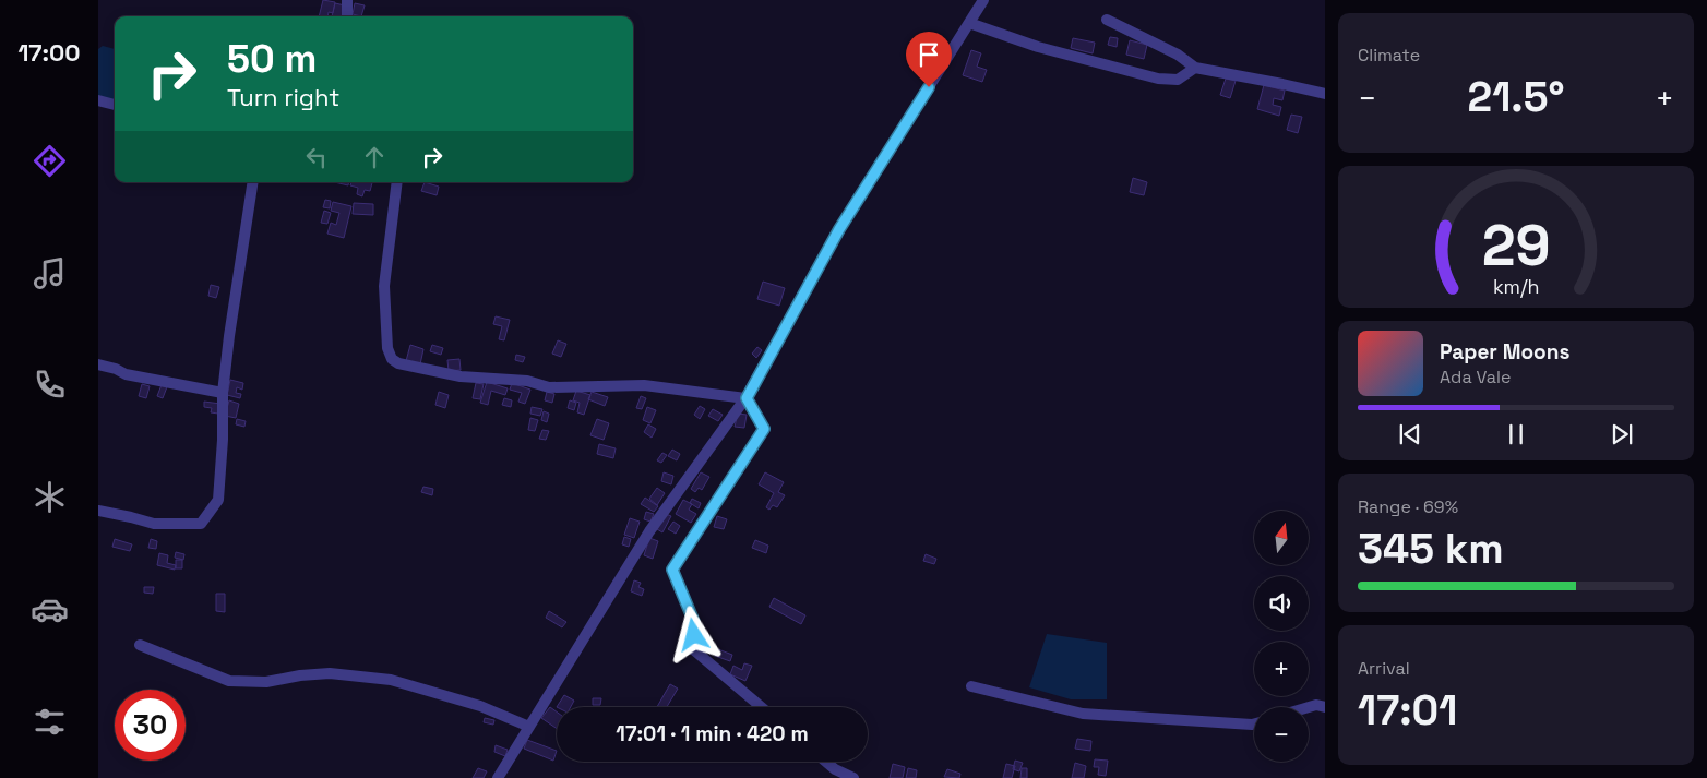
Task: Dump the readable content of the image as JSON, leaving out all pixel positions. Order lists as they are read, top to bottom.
{
  "north": "top",
  "page": {
    "tabs": "17:00",
    "tile": [
      "Climate",
      ["Range · 69%", "345 km"],
      ["Arrival", "17:01"]
    ],
    "turn": ["50 m", "Turn right"],
    "heat": ["−", "21.5°", "+"],
    "song": ["Paper Moons", "Ada Vale"],
    "map_buttons": ["+", "−"],
    "limit": "30",
    "trip": "17:01 · 1 min · 420 m",
    "gauge": ["29", "km/h"]
  }
}
